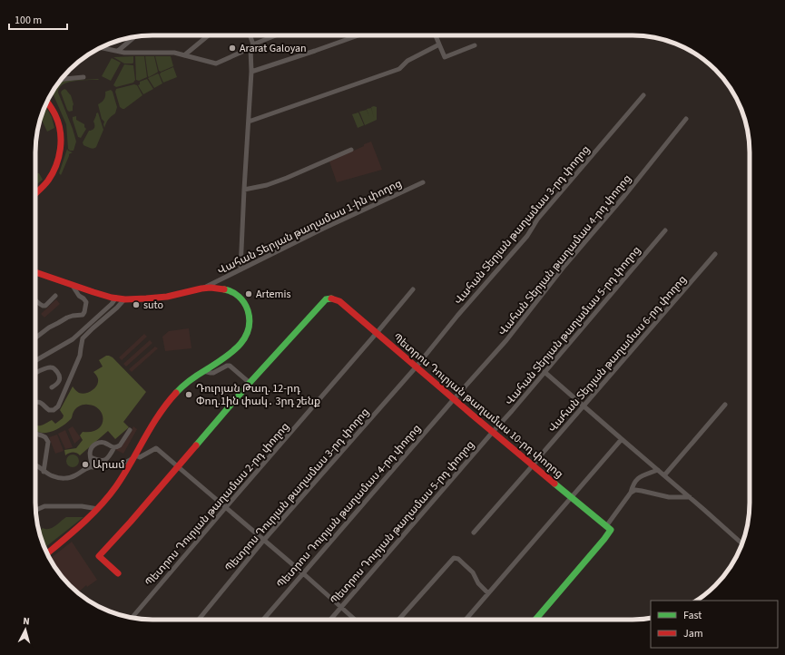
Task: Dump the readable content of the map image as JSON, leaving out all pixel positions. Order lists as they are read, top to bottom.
{
  "streets": {
    "street": [
      "Վահան Տերյան թաղամաս 3-րդ փողոց",
      "Վահան Տերյան թաղամաս 1-ին փողոց",
      "Վահան Տերյան թաղամաս 4-րդ փողոց",
      "Վահան Տերյան թաղամաս 5-րդ փողոց",
      "Վահան Տերյան թաղամաս 6-րդ փողոց",
      "Պետրոս Դուրյան թաղամաս 10-րդ փողոց",
      "Պետրոս Դուրյան թաղամաս 3-րդ փողոց",
      "Պետրոս Դուրյան թաղամաս 2-րդ փողոց",
      "Պետրոս Դուրյան թաղամաս 4-րդ փողոց",
      "Պետրոս Դուրյան թաղամաս 5-րդ փողոց"
    ]
  },
  "crossings": [
    ["Վահան Տերյան թաղամաս 3-րդ փողոց", "Պետրոս Դուրյան թաղամաս 10-րդ փողոց"],
    ["Վահան Տերյան թաղամաս 3-րդ փողոց", "Պետրոս Դուրյան թաղամաս 3-րդ փողոց"],
    ["Վահան Տերյան թաղամաս 4-րդ փողոց", "Պետրոս Դուրյան թաղամաս 10-րդ փողոց"],
    ["Վահան Տերյան թաղամաս 4-րդ փողոց", "Պետրոս Դուրյան թաղամաս 4-րդ փողոց"],
    ["Վահան Տերյան թաղամաս 5-րդ փողոց", "Պետրոս Դուրյան թաղամաս 10-րդ փողոց"],
    ["Վահան Տերյան թաղամաս 5-րդ փողոց", "Պետրոս Դուրյան թաղամաս 5-րդ փողոց"],
    ["Վահան Տերյան թաղամաս 6-րդ փողոց", "Պետրոս Դուրյան թաղամաս 10-րդ փողոց"],
    ["Պետրոս Դուրյան թաղամաս 10-րդ փողոց", "Պետրոս Դուրյան թաղամաս 3-րդ փողոց"],
    ["Պետրոս Դուրյան թաղամաս 10-րդ փողոց", "Պետրոս Դուրյան թաղամաս 2-րդ փողոց"],
    ["Պետրոս Դուրյան թաղամաս 10-րդ փողոց", "Պետրոս Դուրյան թաղամաս 4-րդ փողոց"],
    ["Պետրոս Դուրյան թաղամաս 10-րդ փողոց", "Պետրոս Դուրյան թաղամաս 5-րդ փողոց"]
  ],
  "places": [
    "Ararat Galoyan",
    "Artemis",
    "suto",
    "Դուրյան Թաղ. 12-րդ Փող.1ին փակ․ 3րդ շենք",
    "Արամ"
  ],
  "legend": ["Fast", "Jam"],
  "scale_bar": "100 m",
  "north": "top"
}
